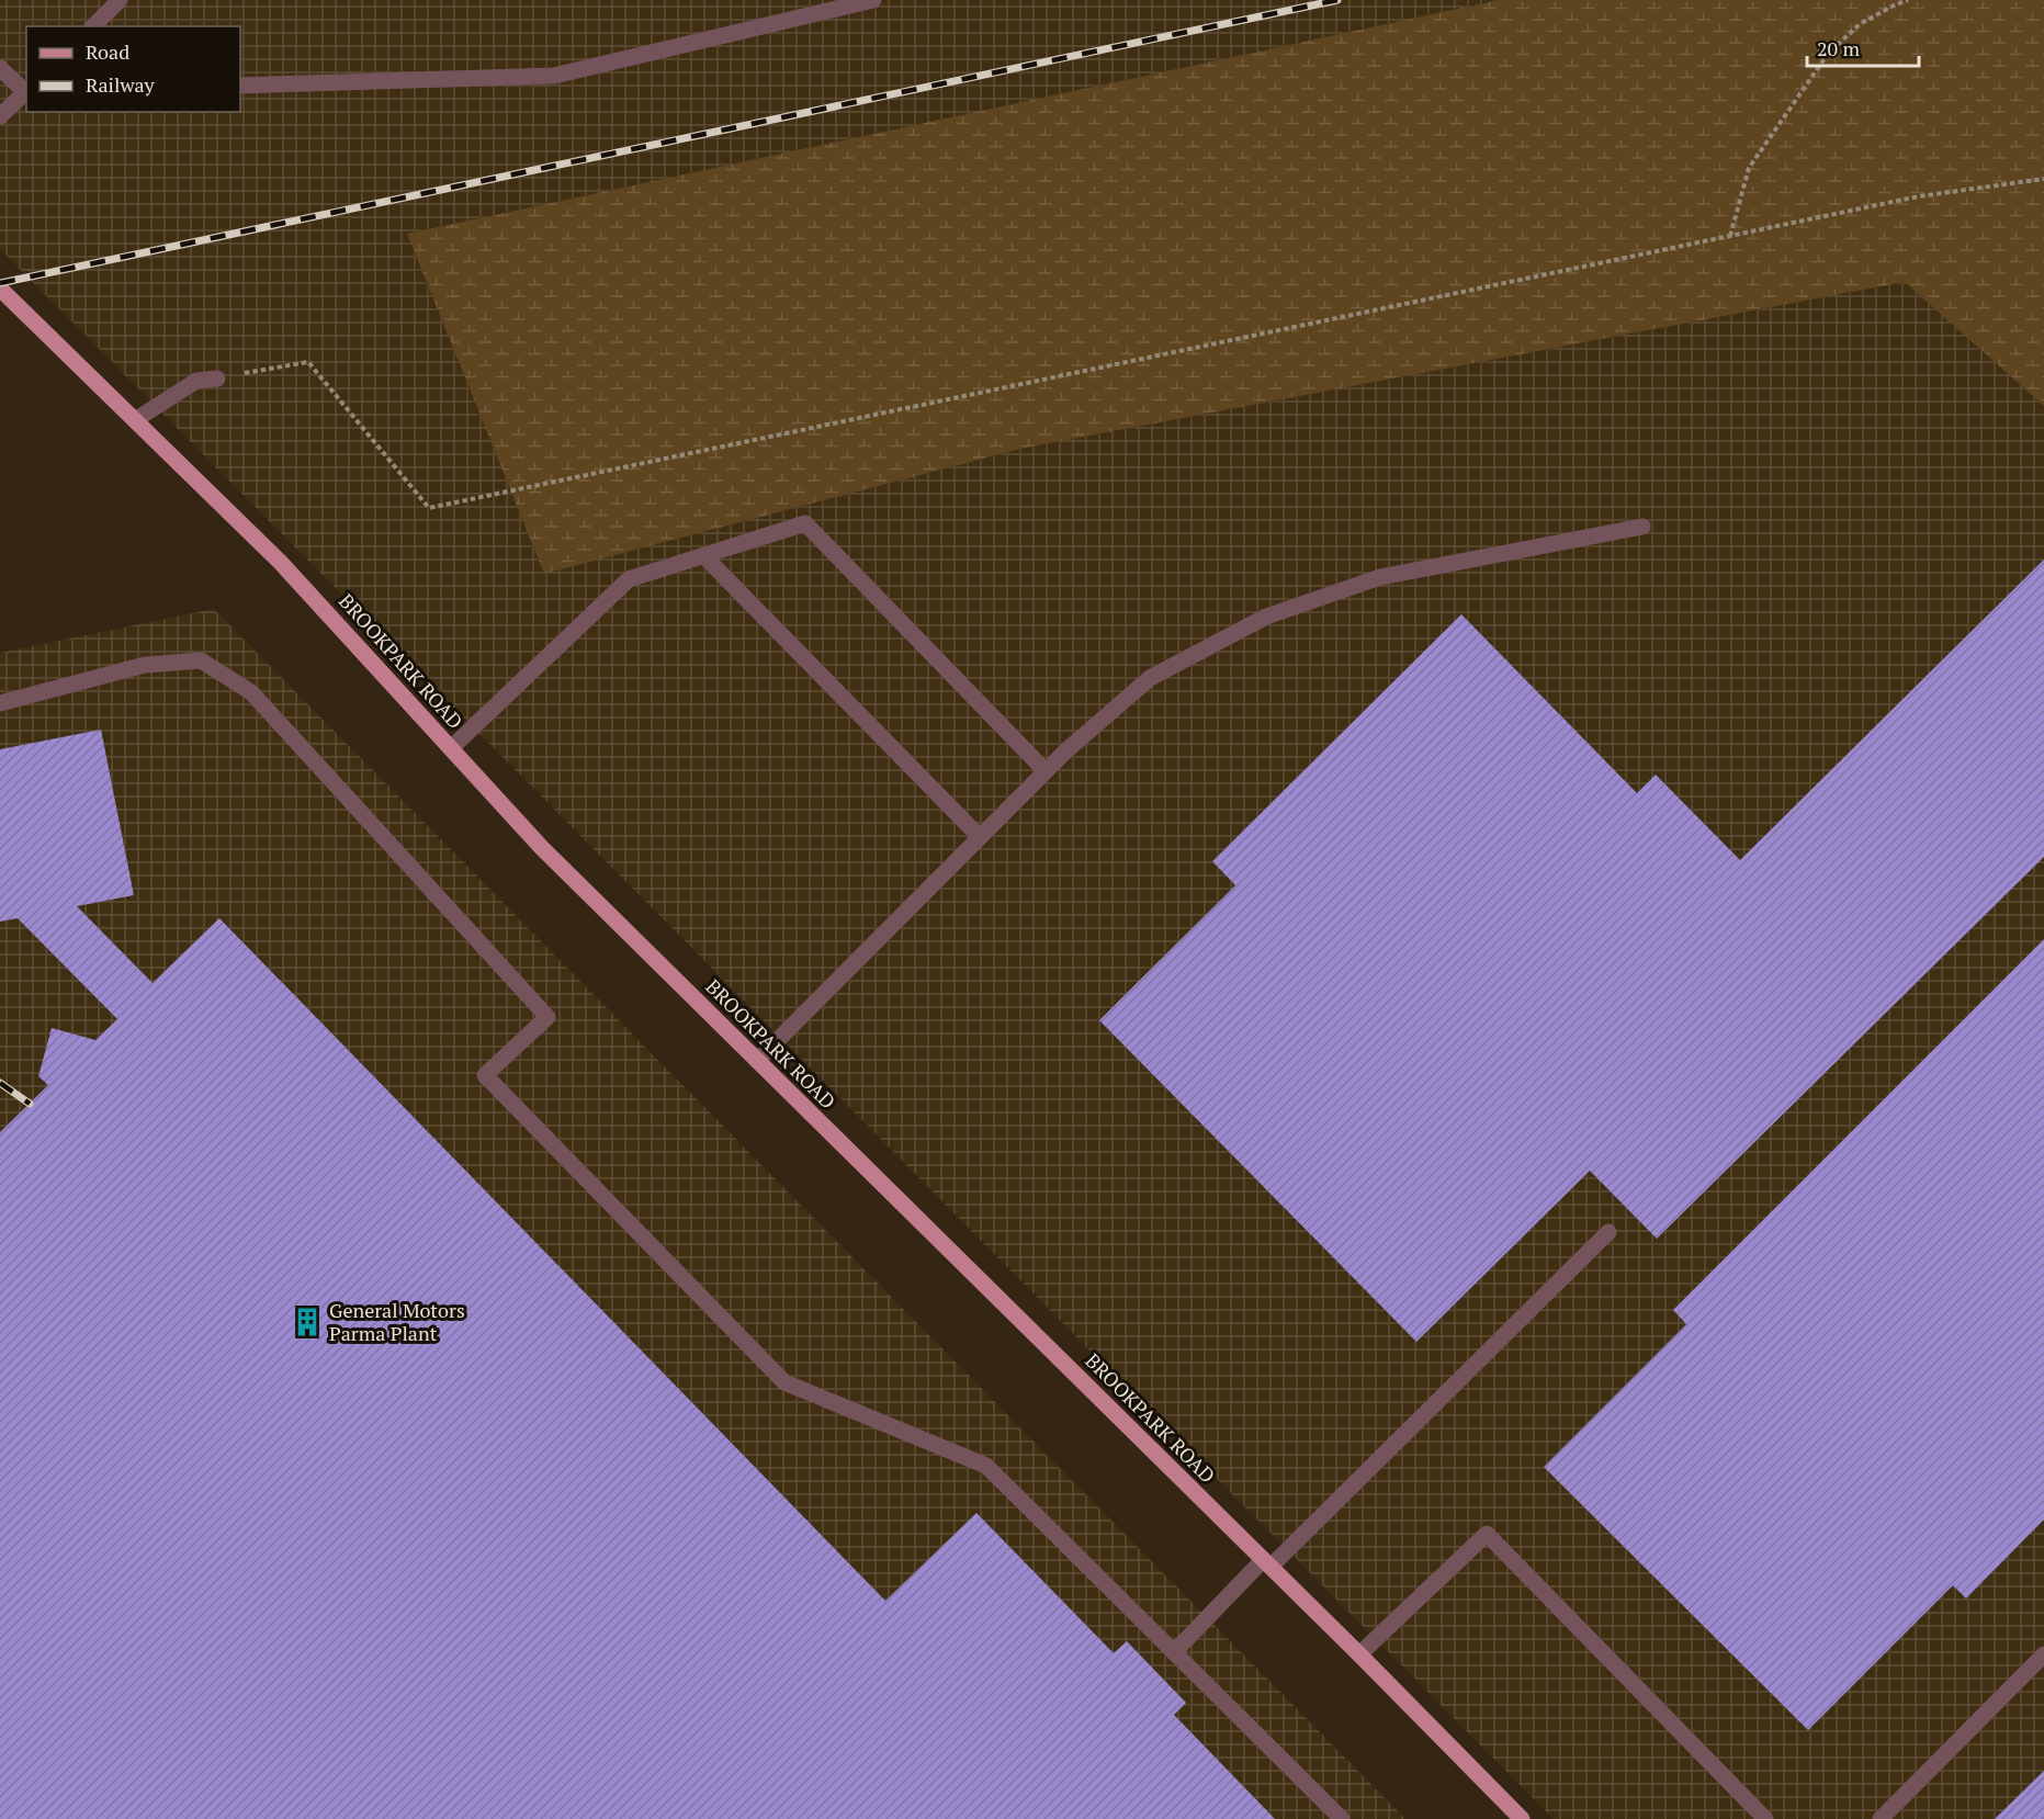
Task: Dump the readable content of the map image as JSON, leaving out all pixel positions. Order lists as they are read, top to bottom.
{
  "streets": {
    "main road": ["BROOKPARK ROAD"]
  },
  "places": {
    "building": ["General Motors Parma Plant"]
  },
  "legend": ["Road", "Railway"],
  "scale_bar": "20 m"
}
